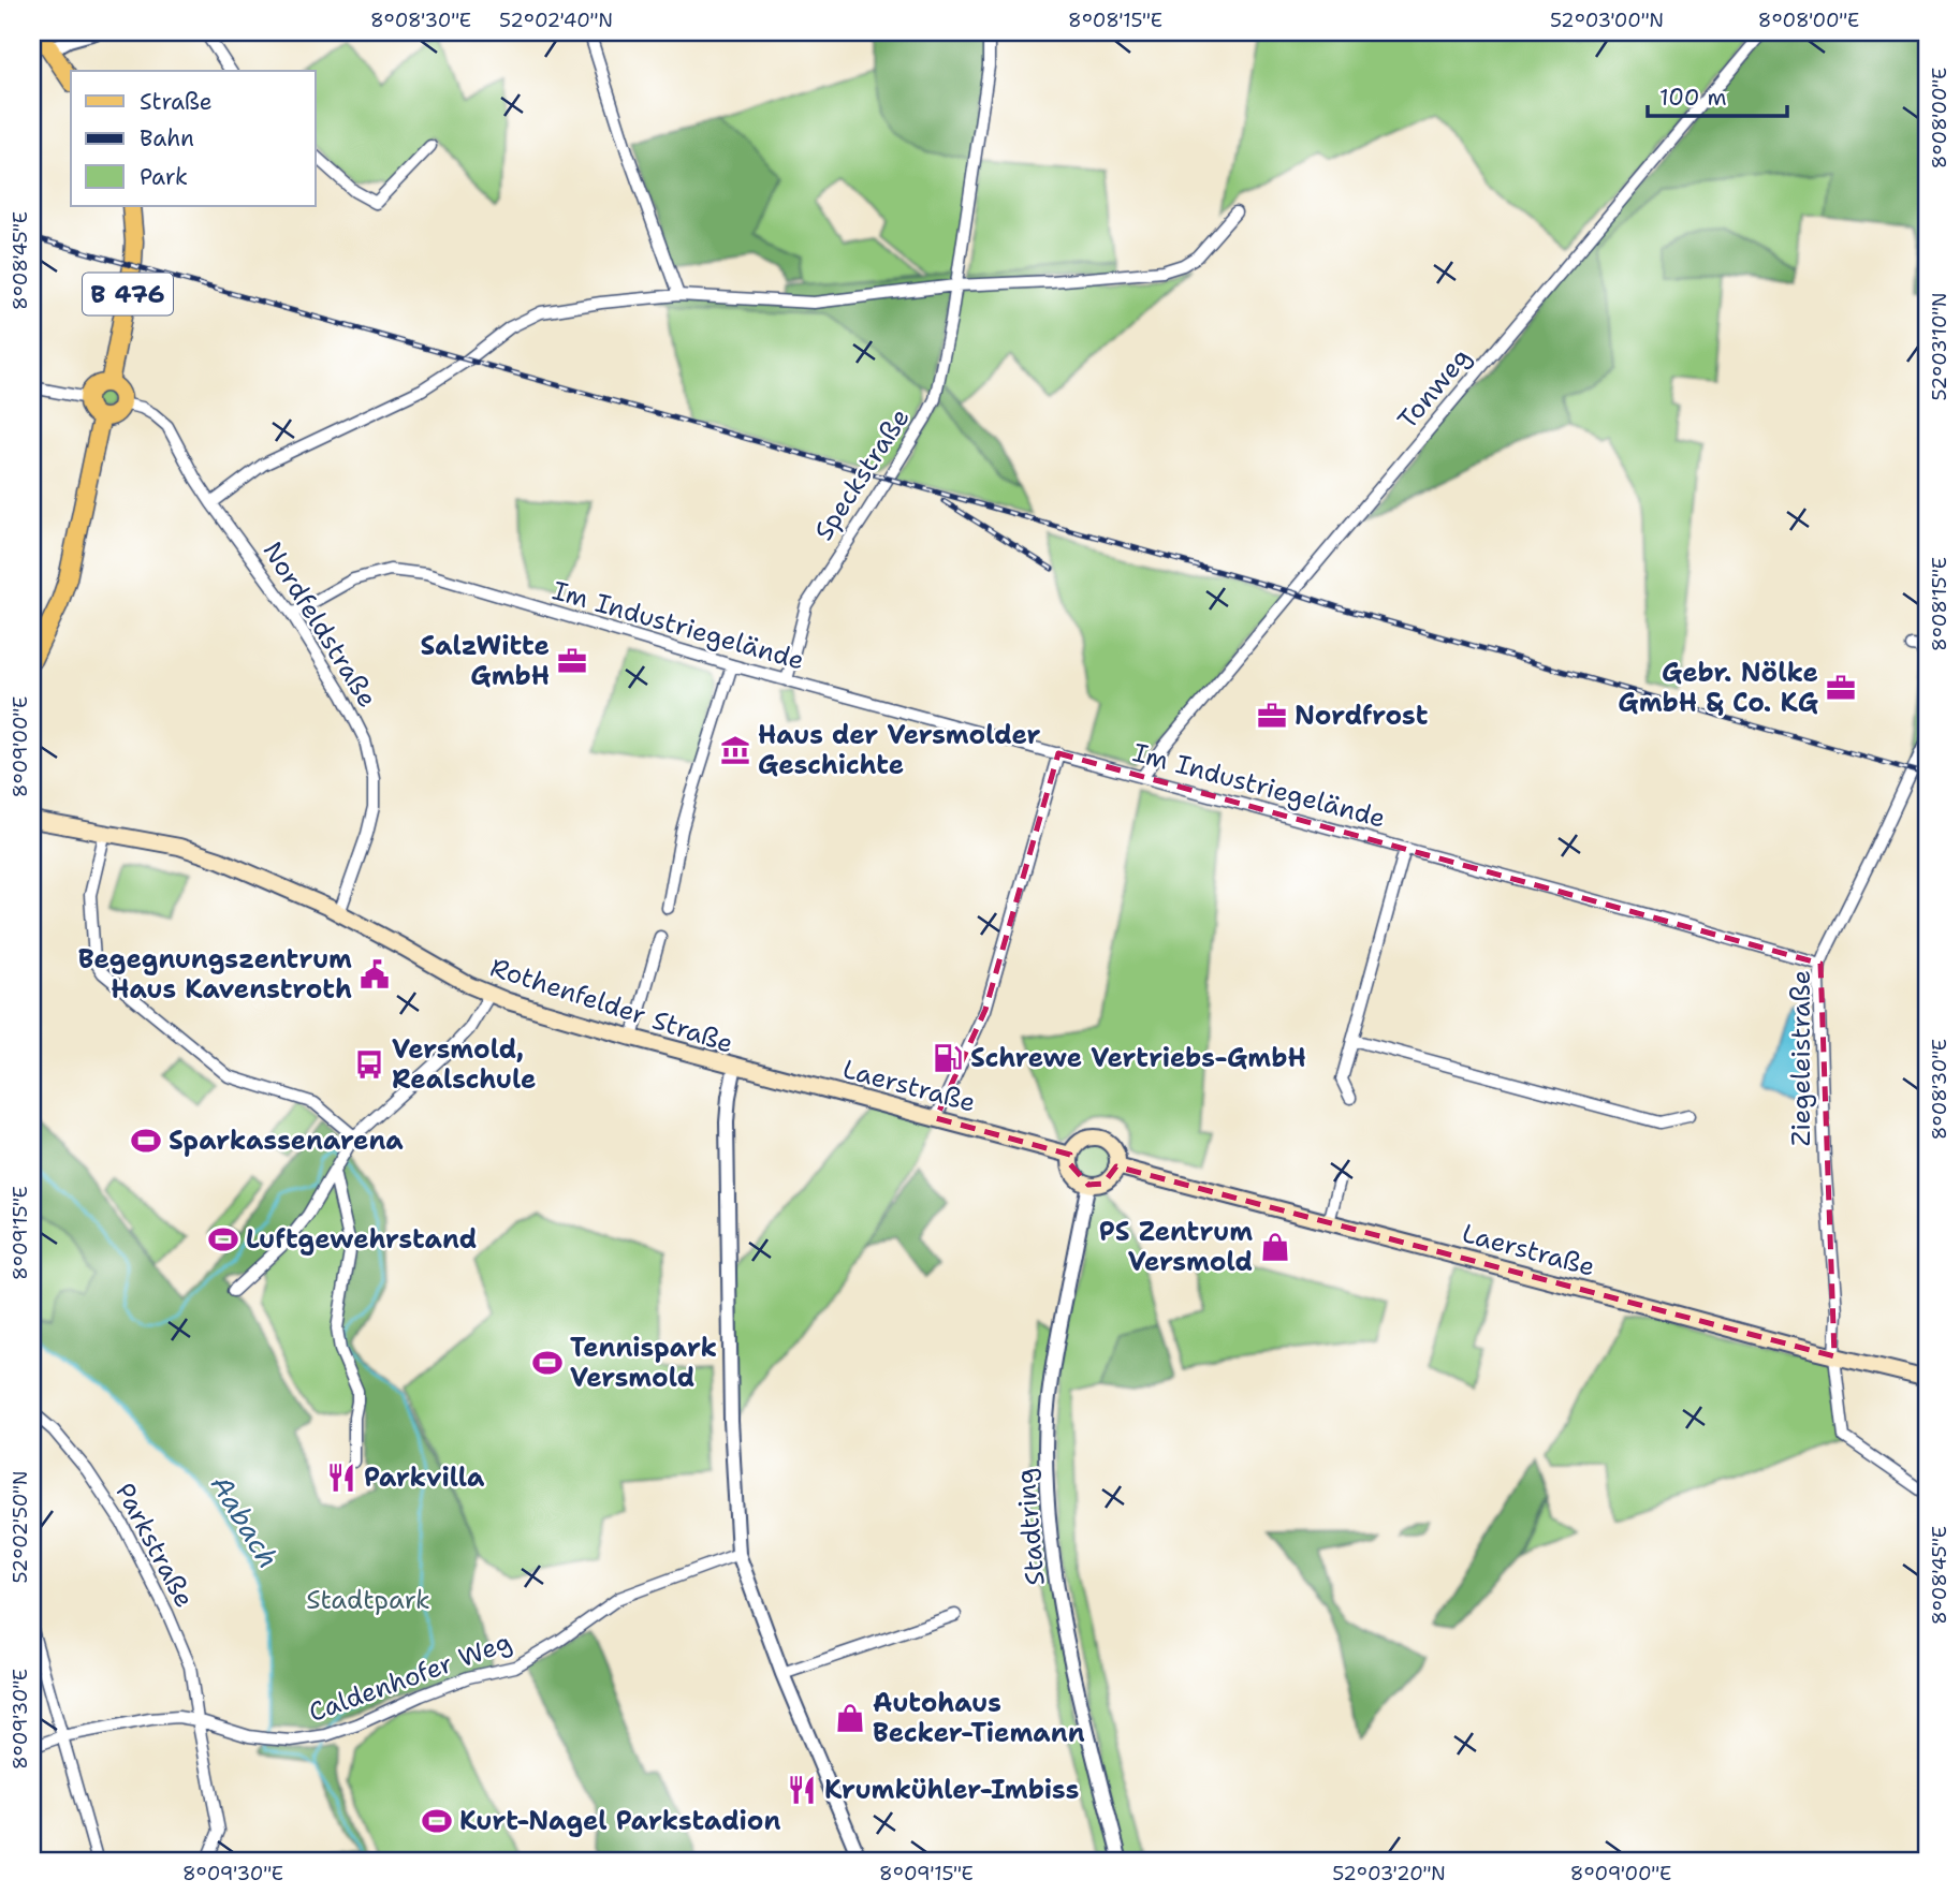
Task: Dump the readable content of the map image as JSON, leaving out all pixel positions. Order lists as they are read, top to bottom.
{
  "streets": {
    "main road": ["B 476", "Rothenfelder Straße", "Laerstraße"],
    "street": [
      "Tonweg",
      "Speckstraße",
      "Nordfeldstraße",
      "Im Industriegelände",
      "Ziegeleistraße",
      "Stadtring",
      "Parkstraße",
      "Caldenhofer Weg"
    ]
  },
  "crossings": [
    ["B 476", "Nordfeldstraße"],
    ["Tonweg", "Im Industriegelände"],
    ["Speckstraße", "Im Industriegelände"],
    ["Nordfeldstraße", "Im Industriegelände"],
    ["Nordfeldstraße", "Rothenfelder Straße"],
    ["Im Industriegelände", "Ziegeleistraße"],
    ["Rothenfelder Straße", "Laerstraße"],
    ["Rothenfelder Straße", "Caldenhofer Weg"],
    ["Ziegeleistraße", "Laerstraße"],
    ["Laerstraße", "Stadtring"],
    ["Parkstraße", "Caldenhofer Weg"]
  ],
  "water": ["Aabach"],
  "parks": ["Stadtpark"],
  "places": {
    "office": ["SalzWitte GmbH", "Gebr. Nölke GmbH & Co. KG", "Nordfrost"],
    "museum": ["Haus der Versmolder Geschichte"],
    "public building": ["Begegnungszentrum Haus Kavenstroth"],
    "fuel station": ["Schrewe Vertriebs-GmbH"],
    "bus stop": ["Versmold, Realschule"],
    "sports": [
      "Sparkassenarena",
      "Luftgewehrstand",
      "Tennispark Versmold",
      "Kurt-Nagel Parkstadion"
    ],
    "shop": ["PS Zentrum Versmold", "Autohaus Becker-Tiemann"],
    "restaurant": ["Parkvilla", "Krumkühler-Imbiss"]
  },
  "legend": ["Straße", "Bahn", "Park"],
  "scale_bar": "100 m",
  "coordinates": [
    "8°08'30\"E",
    "52°02'40\"N",
    "8°08'15\"E",
    "52°03'00\"N",
    "8°08'00\"E",
    "8°08'45\"E",
    "52°03'10\"N",
    "8°09'00\"E",
    "8°09'15\"E",
    "52°02'50\"N",
    "8°09'30\"E",
    "52°03'20\"N"
  ]
}
